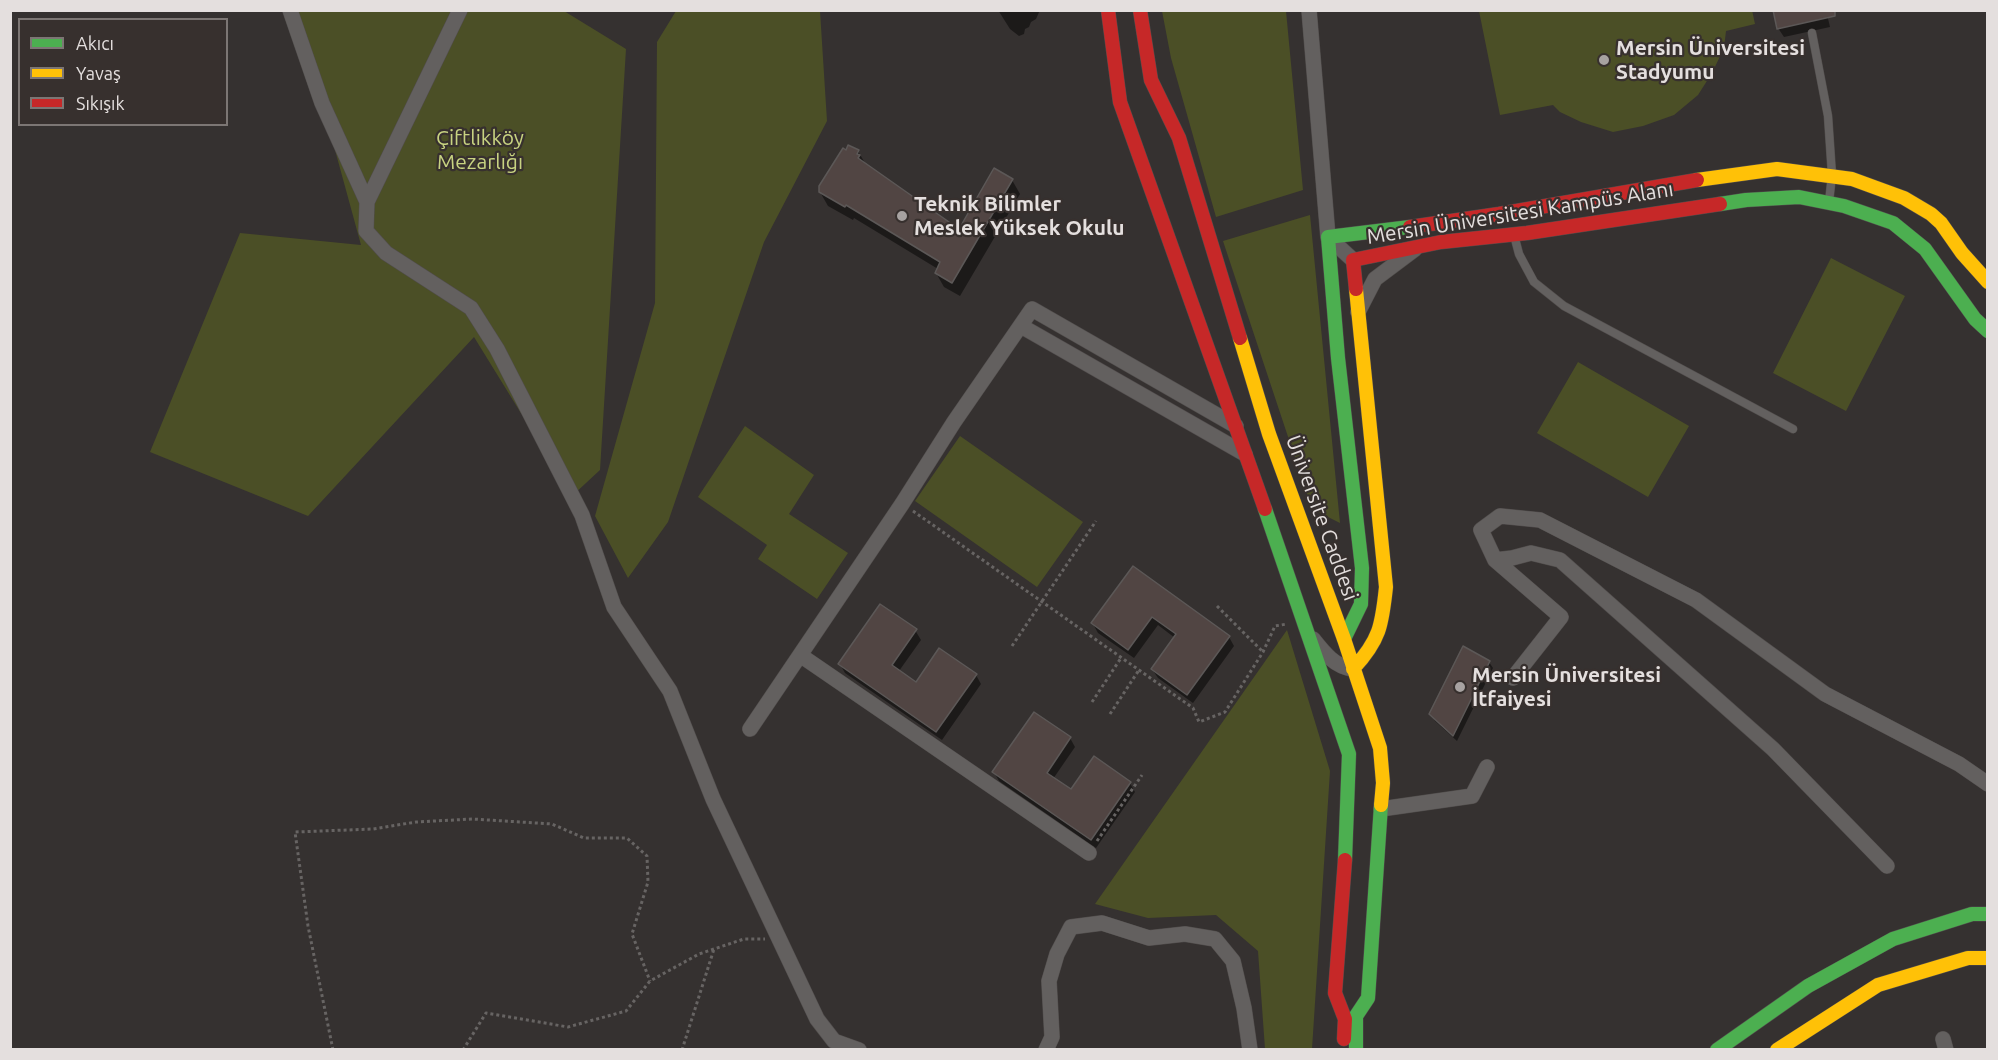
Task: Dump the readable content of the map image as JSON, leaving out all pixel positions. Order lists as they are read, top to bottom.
{
  "streets": {
    "main road": ["Mersin Üniversitesi Kampüs Alanı", "Üniversite Caddesi"]
  },
  "crossings": [
    ["Mersin Üniversitesi Kampüs Alanı", "Üniversite Caddesi"]
  ],
  "parks": ["Çiftlikköy Mezarlığı"],
  "places": ["Mersin Üniversitesi Stadyumu", "Teknik Bilimler Meslek Yüksek Okulu", "Mersin Üniversitesi İtfaiyesi"],
  "legend": ["Akıcı", "Yavaş", "Sıkışık"]
}
